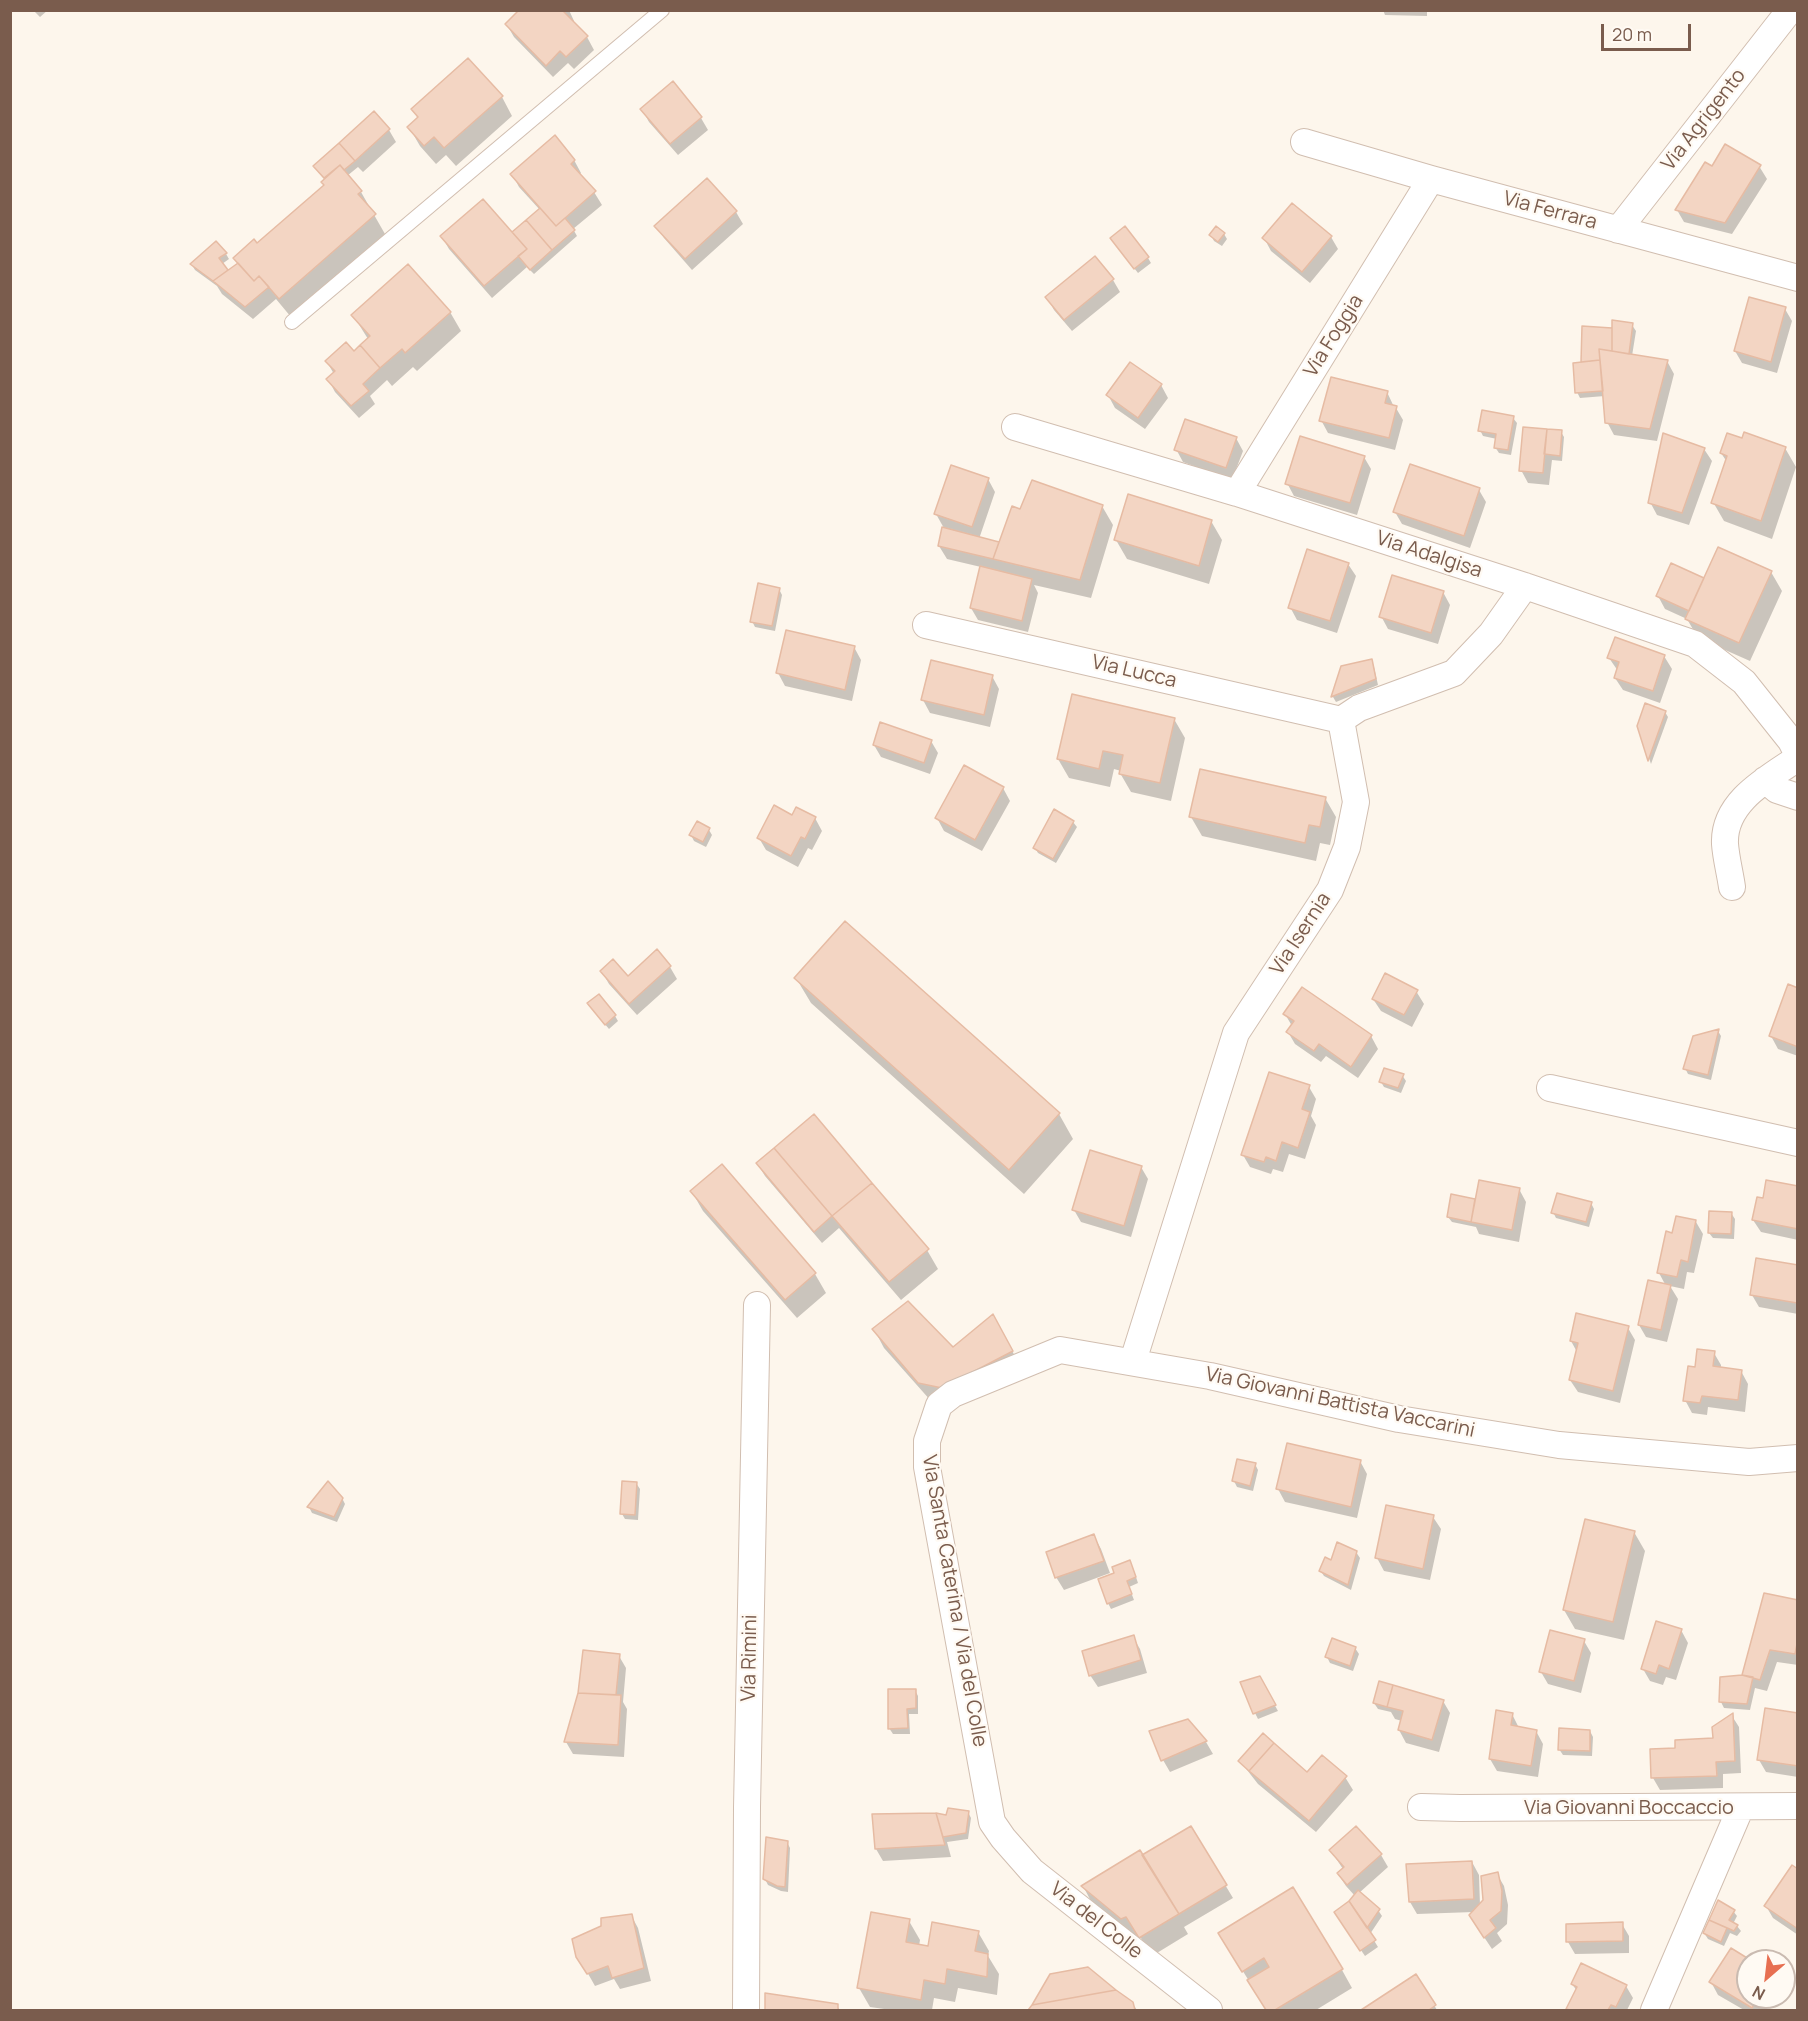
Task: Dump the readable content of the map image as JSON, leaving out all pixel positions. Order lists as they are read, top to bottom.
{
  "streets": {
    "street": [
      "Via Agrigento",
      "Via Ferrara",
      "Via Foggia",
      "Via Adalgisa",
      "Via Lucca",
      "Via Isernia",
      "Via Giovanni Battista Vaccarini",
      "Via Santa Caterina / Via del Colle",
      "Via Rimini",
      "Via Giovanni Boccaccio",
      "Via del Colle"
    ]
  },
  "crossings": [
    ["Via Agrigento", "Via Ferrara"],
    ["Via Ferrara", "Via Foggia"],
    ["Via Foggia", "Via Adalgisa"],
    ["Via Lucca", "Via Isernia"],
    ["Via Isernia", "Via Giovanni Battista Vaccarini"],
    ["Via Giovanni Battista Vaccarini", "Via Santa Caterina / Via del Colle"],
    ["Via Santa Caterina / Via del Colle", "Via del Colle"]
  ],
  "scale_bar": "20 m",
  "north": "bottom left"
}
